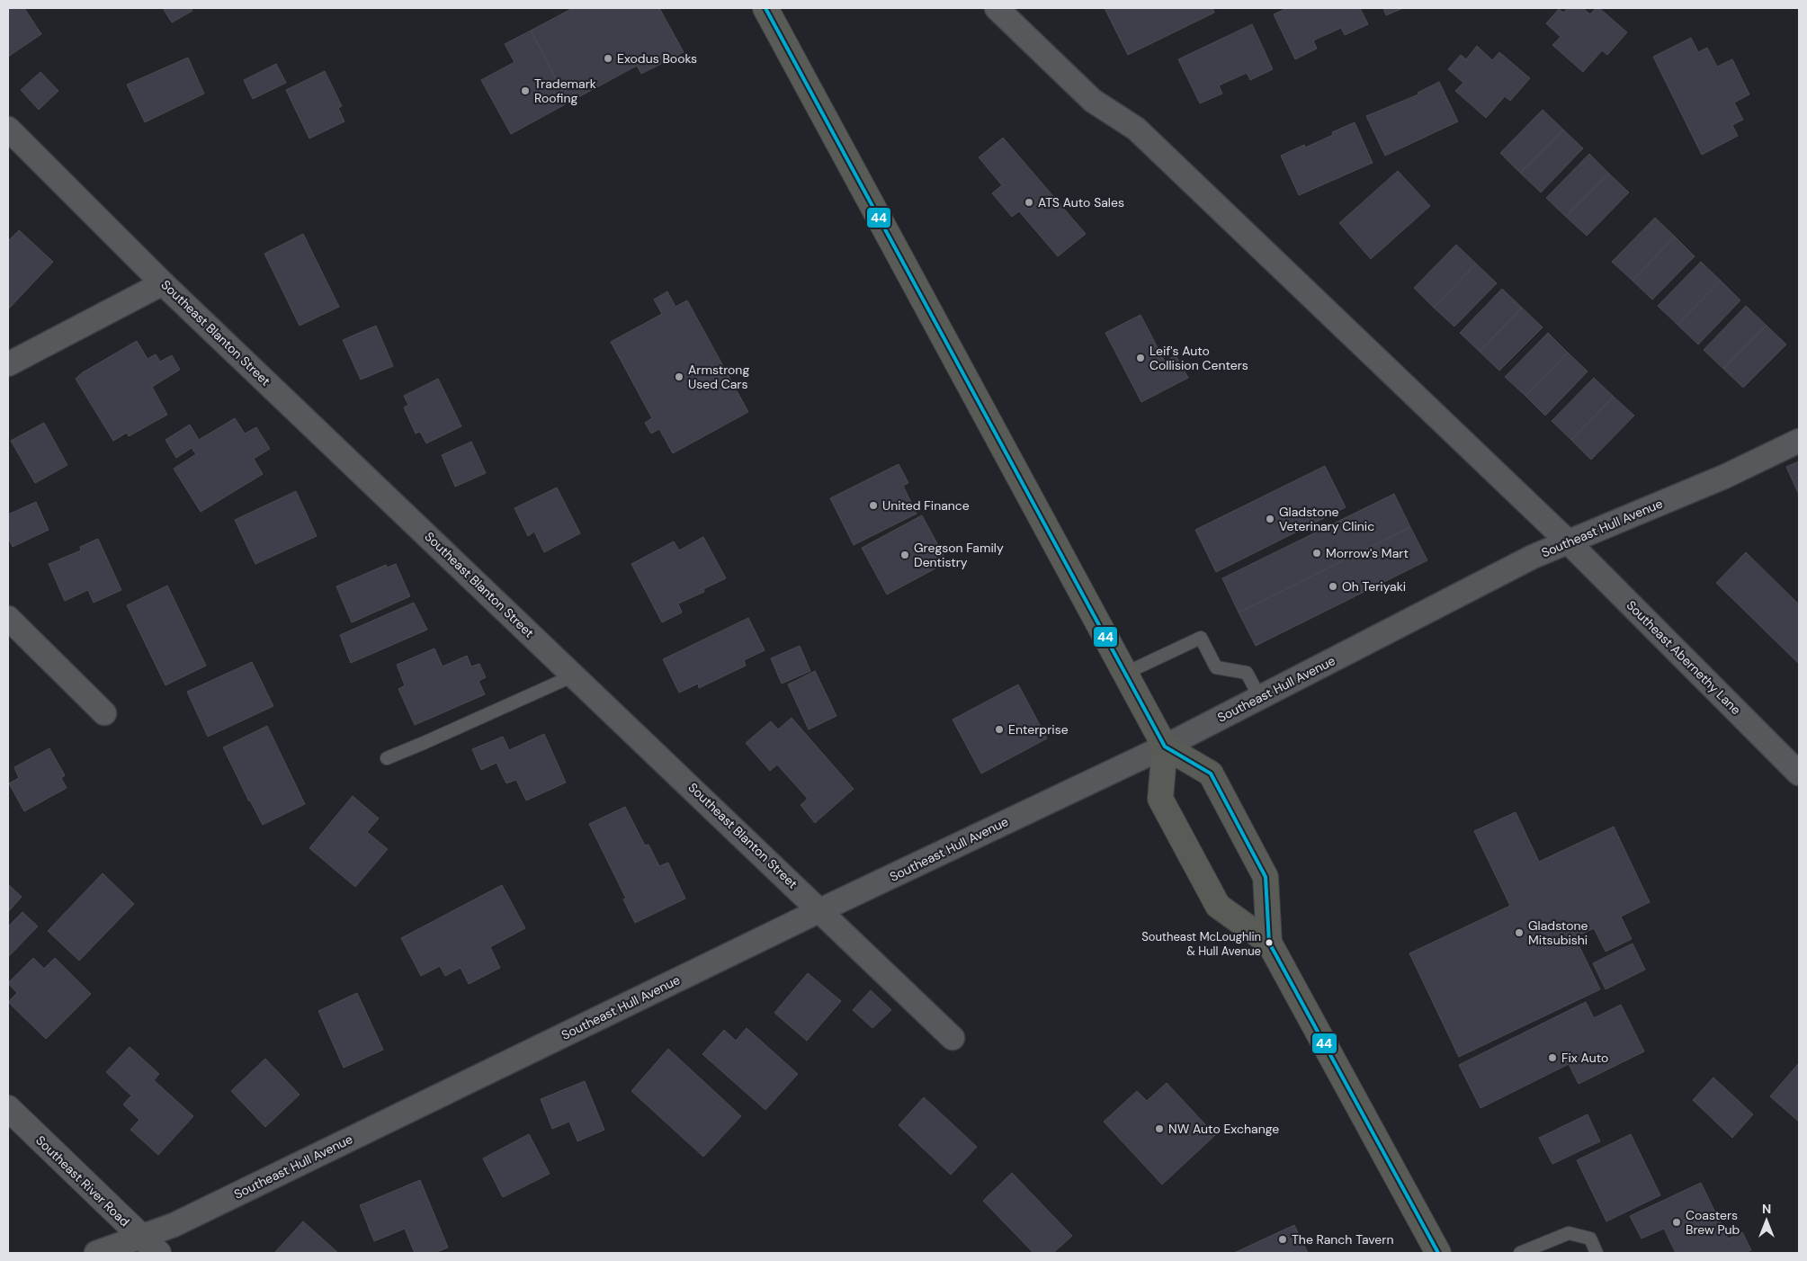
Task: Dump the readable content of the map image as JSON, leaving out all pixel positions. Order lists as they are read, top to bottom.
{
  "streets": {
    "street": [
      "Southeast Blanton Street",
      "Southeast Hull Avenue",
      "Southeast Abernethy Lane",
      "Southeast River Road"
    ]
  },
  "crossings": [
    ["Southeast Blanton Street", "Southeast Hull Avenue"],
    ["Southeast Hull Avenue", "Southeast Abernethy Lane"],
    ["Southeast Hull Avenue", "Southeast River Road"]
  ],
  "places": [
    "Exodus Books",
    "Trademark Roofing",
    "ATS Auto Sales",
    "Leif's Auto Collision Centers",
    "Armstrong Used Cars",
    "United Finance",
    "Gladstone Veterinary Clinic",
    "Morrow's Mart",
    "Gregson Family Dentistry",
    "Oh Teriyaki",
    "Enterprise",
    "Gladstone Mitsubishi",
    "Southeast McLoughlin & Hull Avenue",
    "Fix Auto",
    "NW Auto Exchange",
    "Coasters Brew Pub",
    "The Ranch Tavern"
  ],
  "lines": ["transit line 44"],
  "north": "top"
}
